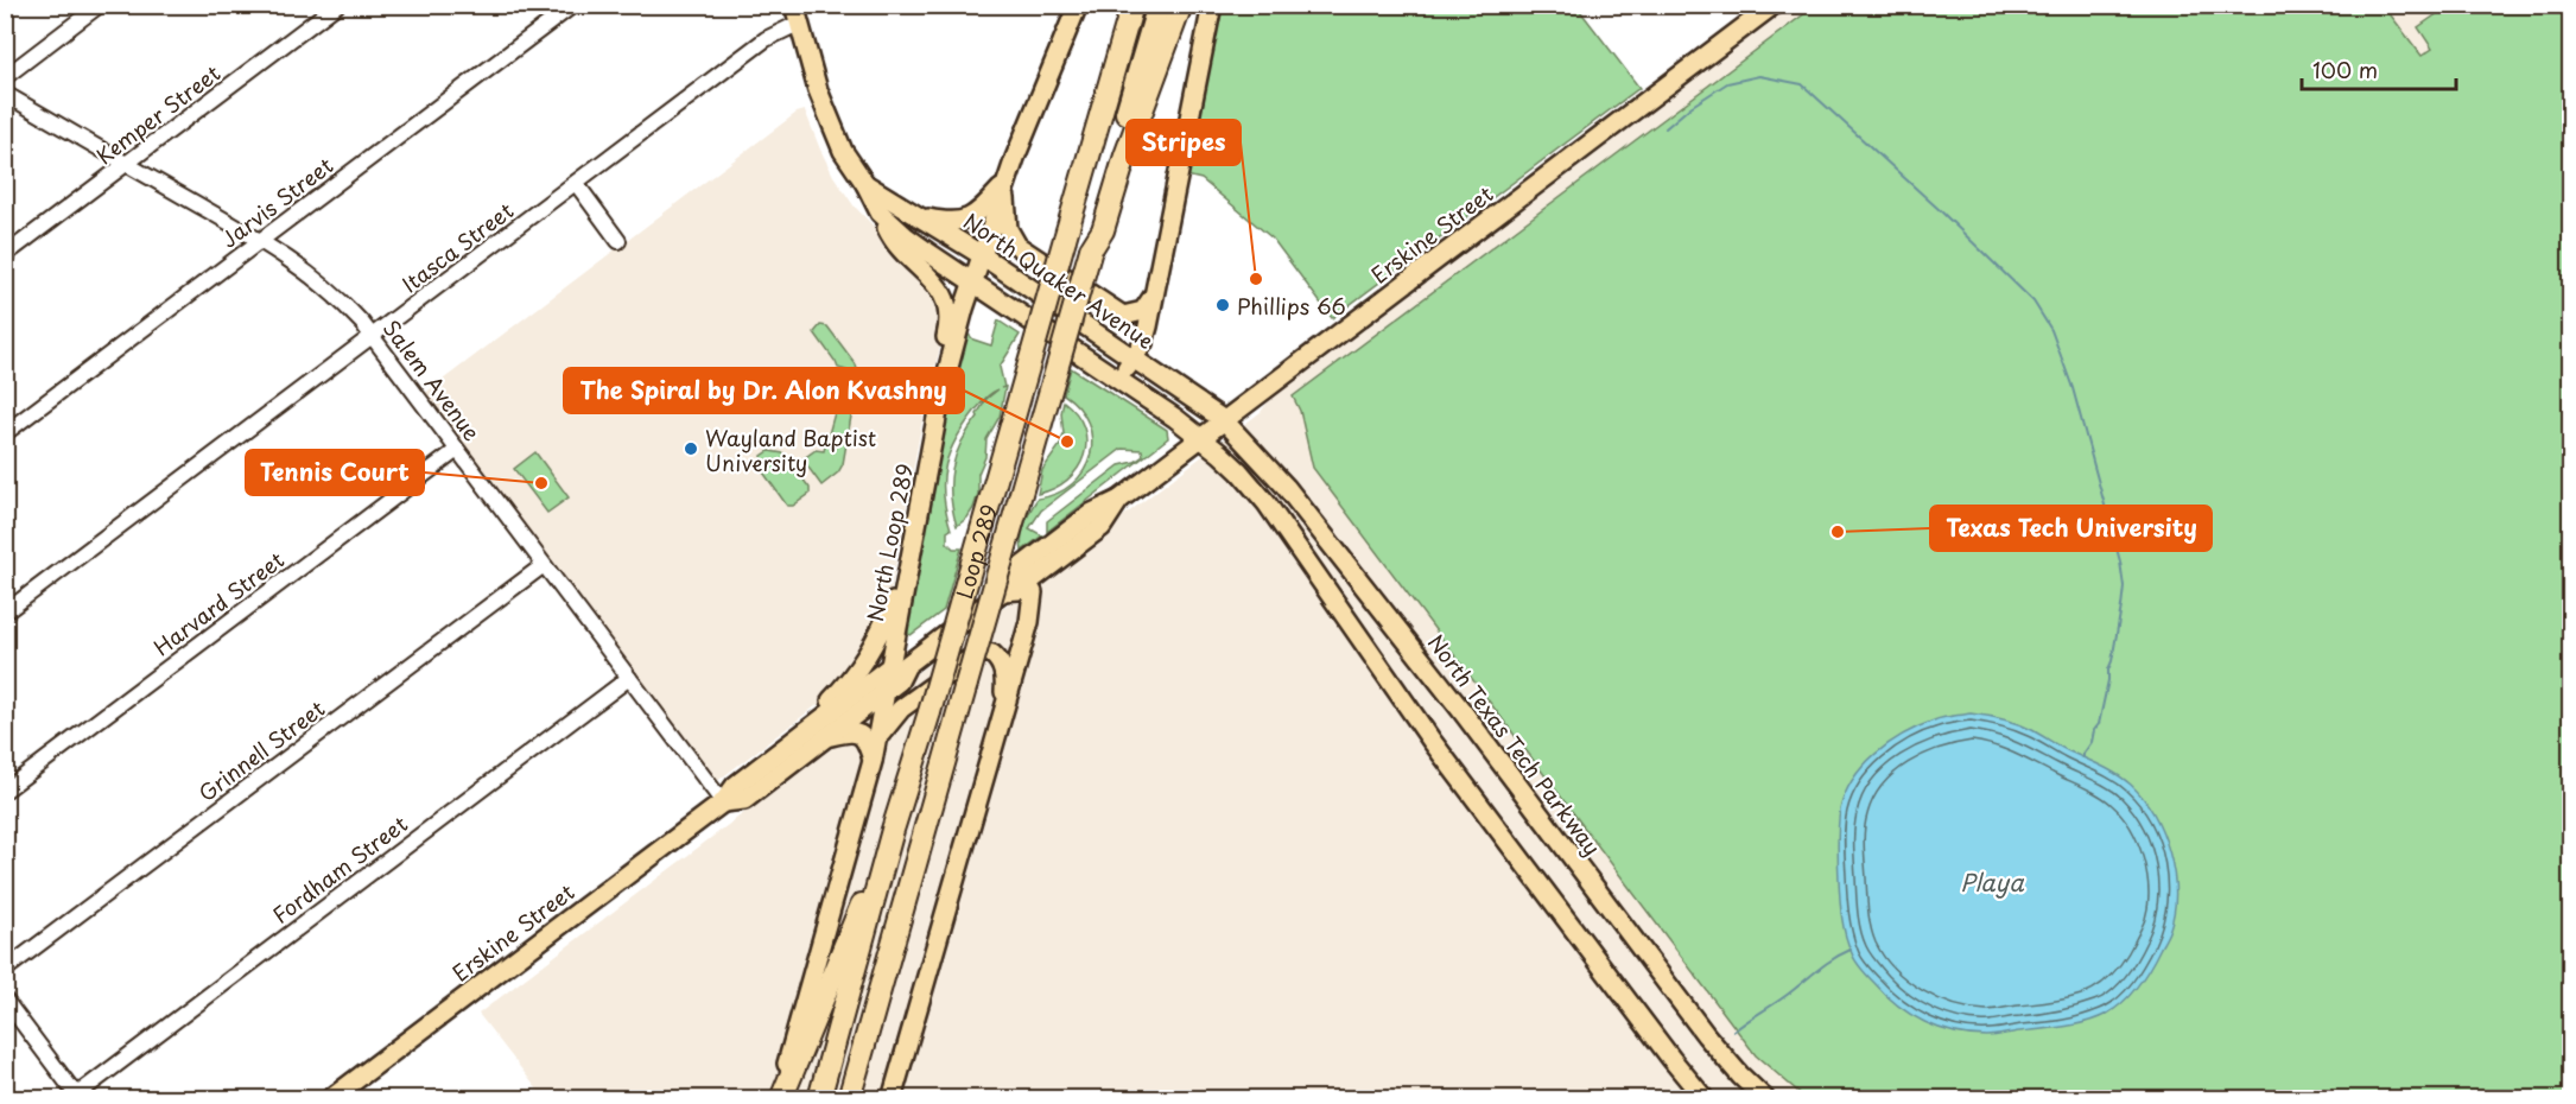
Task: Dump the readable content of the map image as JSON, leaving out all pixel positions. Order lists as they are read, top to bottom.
{
  "streets": {
    "highway": ["Loop 289"],
    "main road": [
      "Erskine Street",
      "North Quaker Avenue",
      "North Loop 289",
      "North Texas Tech Parkway"
    ],
    "street": [
      "Kemper Street",
      "Jarvis Street",
      "Itasca Street",
      "Salem Avenue",
      "Harvard Street",
      "Grinnell Street",
      "Fordham Street"
    ]
  },
  "crossings": [
    ["Kemper Street", "Salem Avenue"],
    ["Jarvis Street", "Salem Avenue"],
    ["Erskine Street", "North Quaker Avenue"],
    ["Erskine Street", "Salem Avenue"],
    ["Erskine Street", "North Loop 289"],
    ["Erskine Street", "North Texas Tech Parkway"],
    ["Itasca Street", "North Quaker Avenue"],
    ["Itasca Street", "Salem Avenue"],
    ["North Quaker Avenue", "North Loop 289"],
    ["North Quaker Avenue", "North Texas Tech Parkway"],
    ["Salem Avenue", "Harvard Street"],
    ["Salem Avenue", "Grinnell Street"],
    ["Salem Avenue", "Fordham Street"]
  ],
  "water": ["Playa"],
  "places": [
    "Stripes",
    "Phillips 66",
    "The Spiral by Dr. Alon Kvashny",
    "Wayland Baptist University",
    "Tennis Court",
    "Texas Tech University"
  ],
  "scale_bar": "100 m"
}
